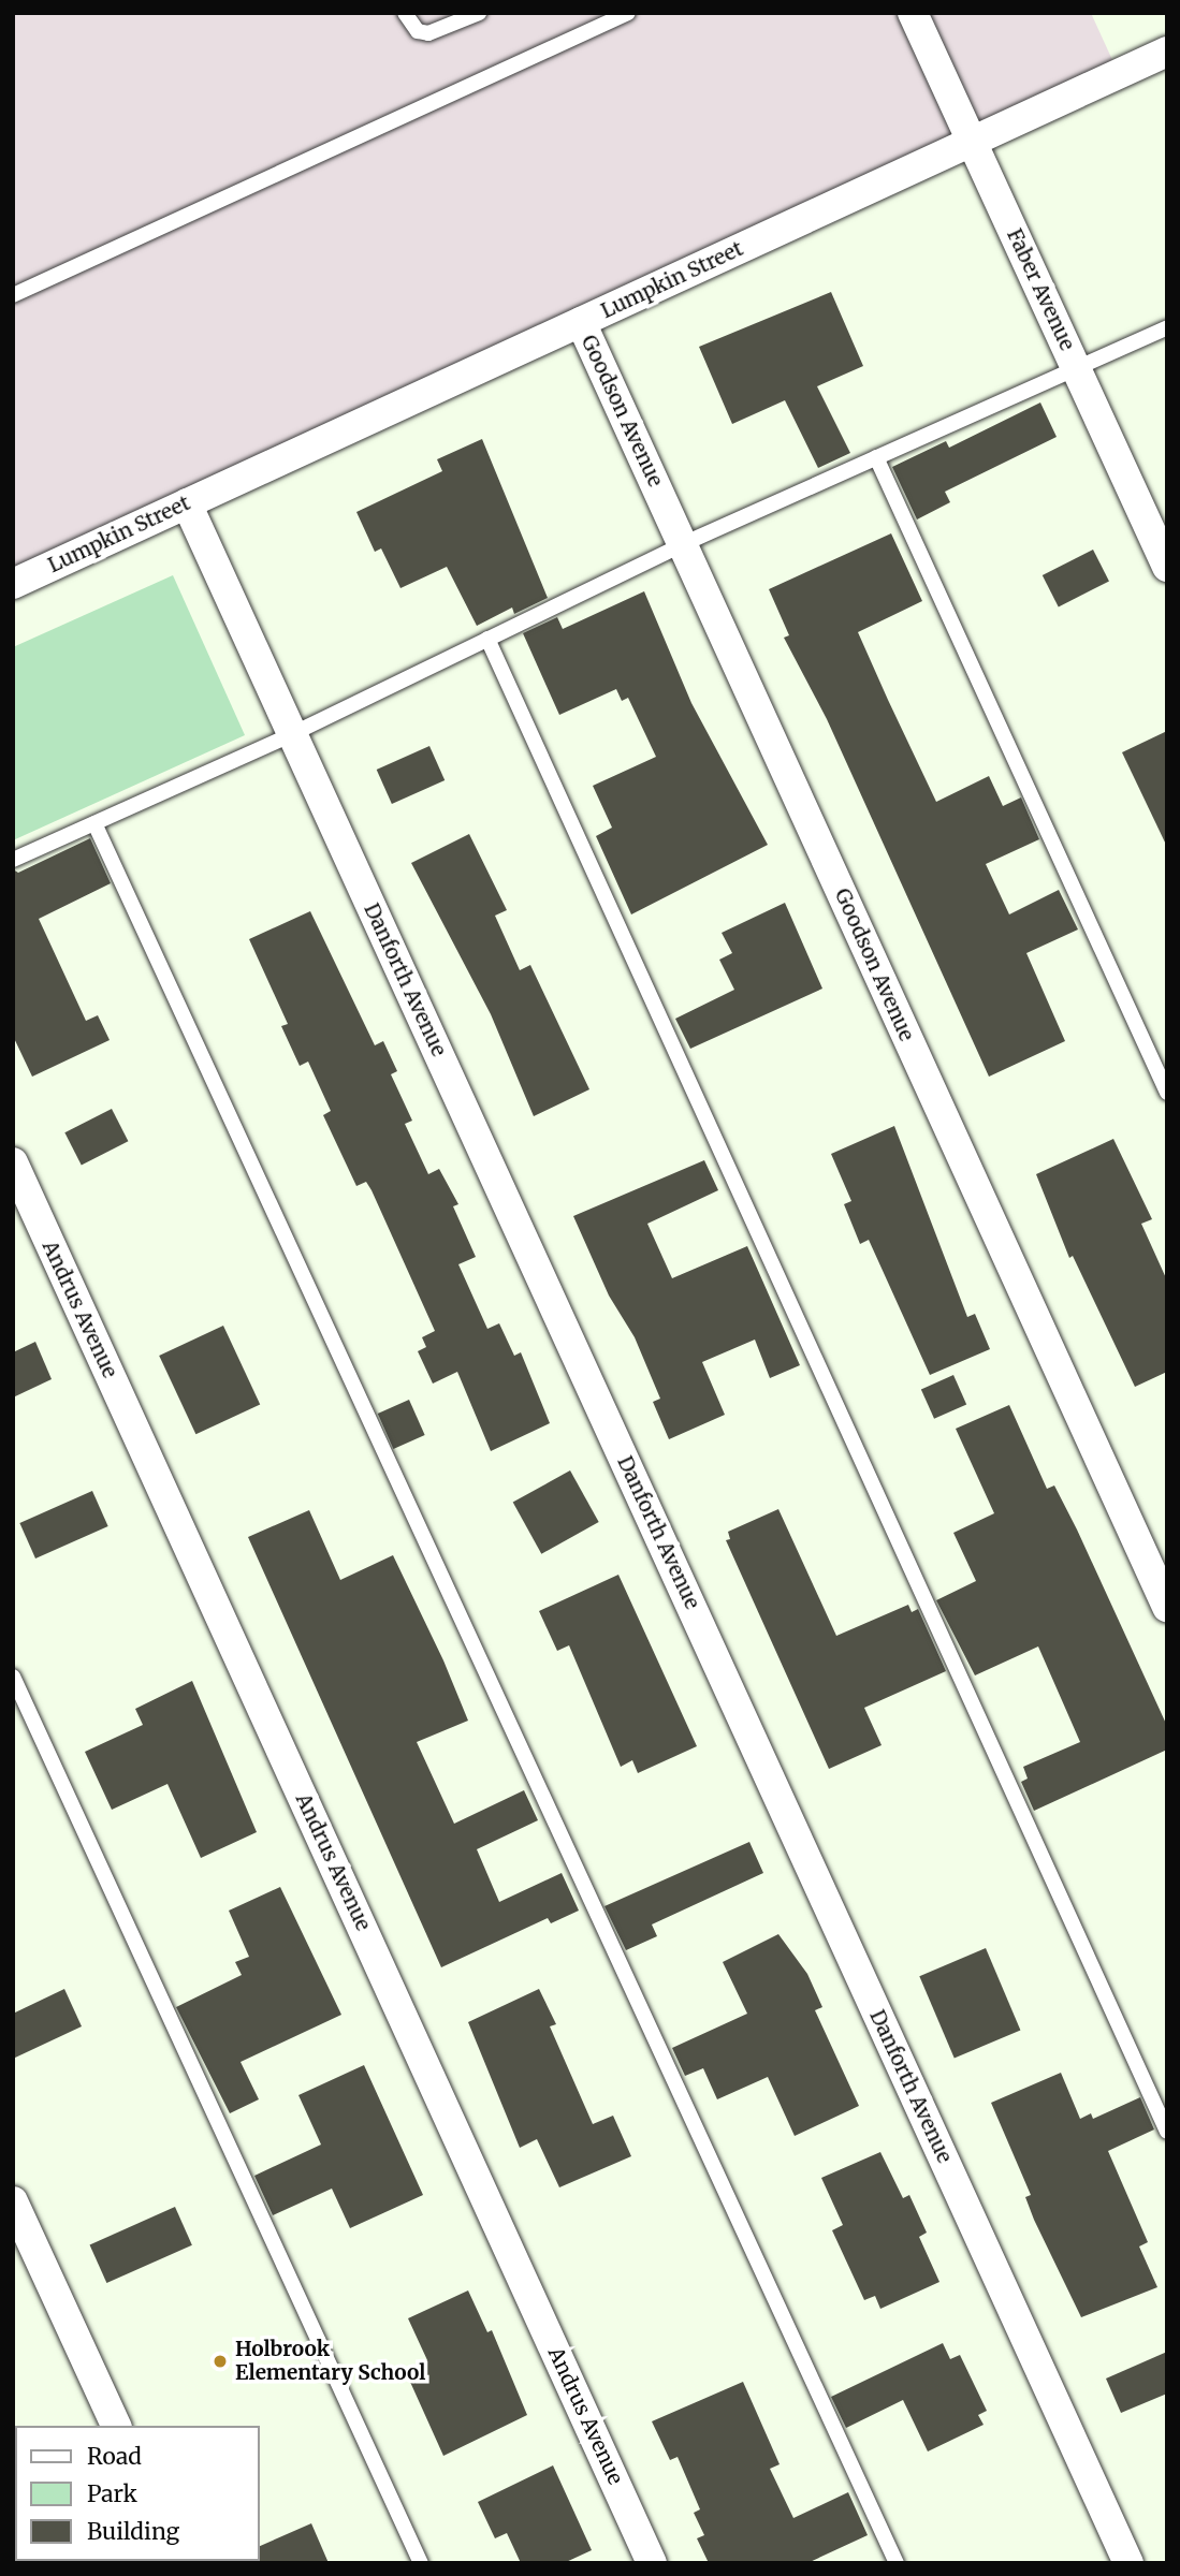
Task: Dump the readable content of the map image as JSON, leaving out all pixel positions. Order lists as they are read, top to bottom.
{
  "streets": {
    "street": [
      "Lumpkin Street",
      "Faber Avenue",
      "Goodson Avenue",
      "Danforth Avenue",
      "Andrus Avenue"
    ]
  },
  "crossings": [
    ["Lumpkin Street", "Faber Avenue"],
    ["Lumpkin Street", "Goodson Avenue"],
    ["Lumpkin Street", "Danforth Avenue"]
  ],
  "places": ["Holbrook Elementary School"],
  "legend": ["Road", "Park", "Building"]
}
